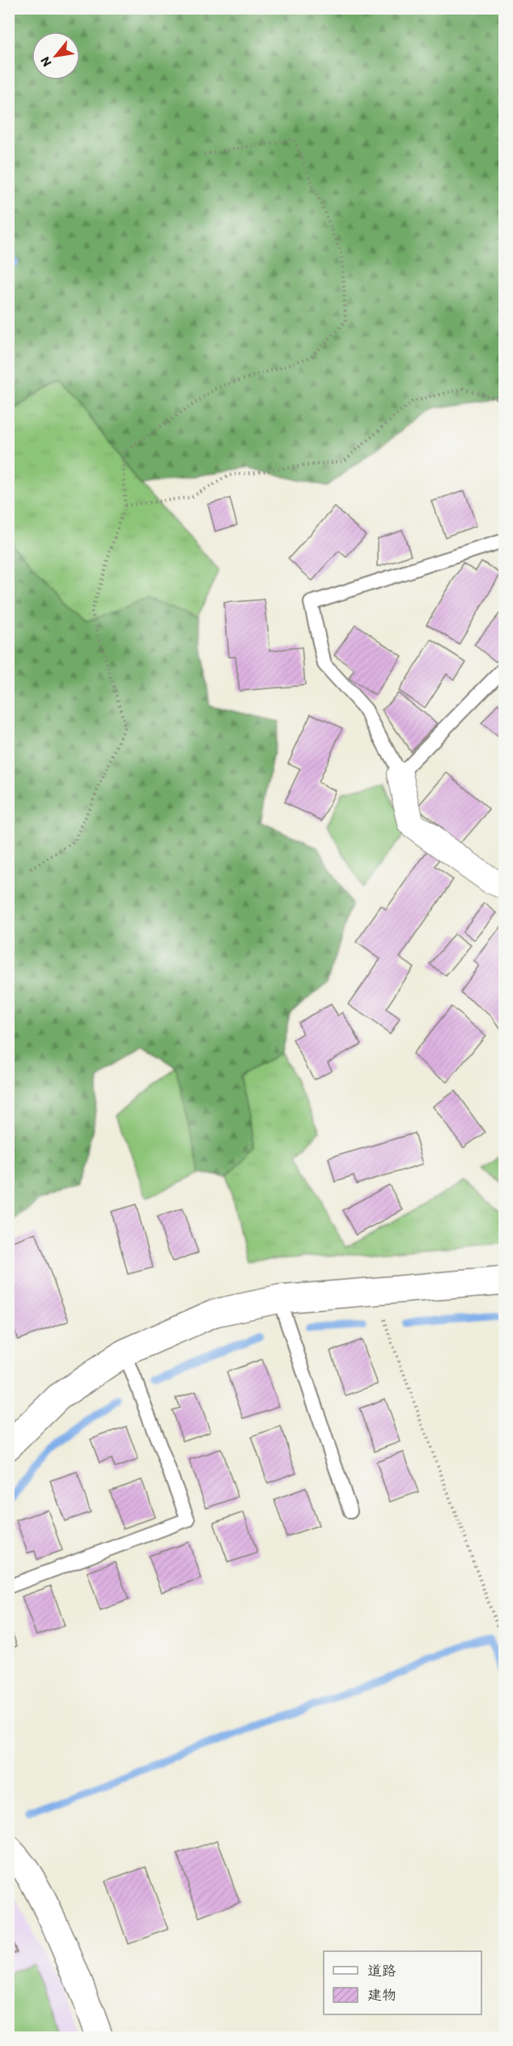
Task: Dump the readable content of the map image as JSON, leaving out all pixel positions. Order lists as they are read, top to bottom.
{
  "legend": ["道路", "建物"],
  "north": "bottom left"
}
